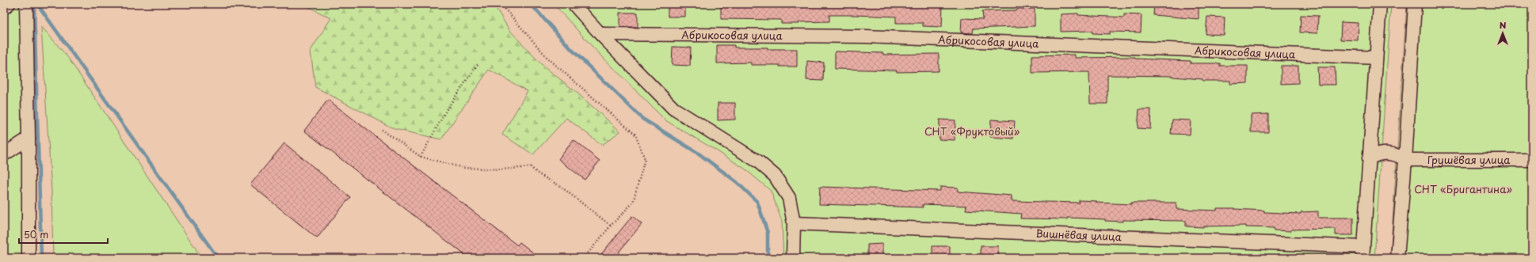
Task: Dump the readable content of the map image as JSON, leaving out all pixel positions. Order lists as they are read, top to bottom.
{
  "streets": {
    "street": ["Абрикосовая улица", "Грушёвая улица", "Вишнёвая улица"]
  },
  "parks": ["СНТ «Фруктовый»", "СНТ «Бригантина»"],
  "scale_bar": "50 m",
  "north": "top"
}
